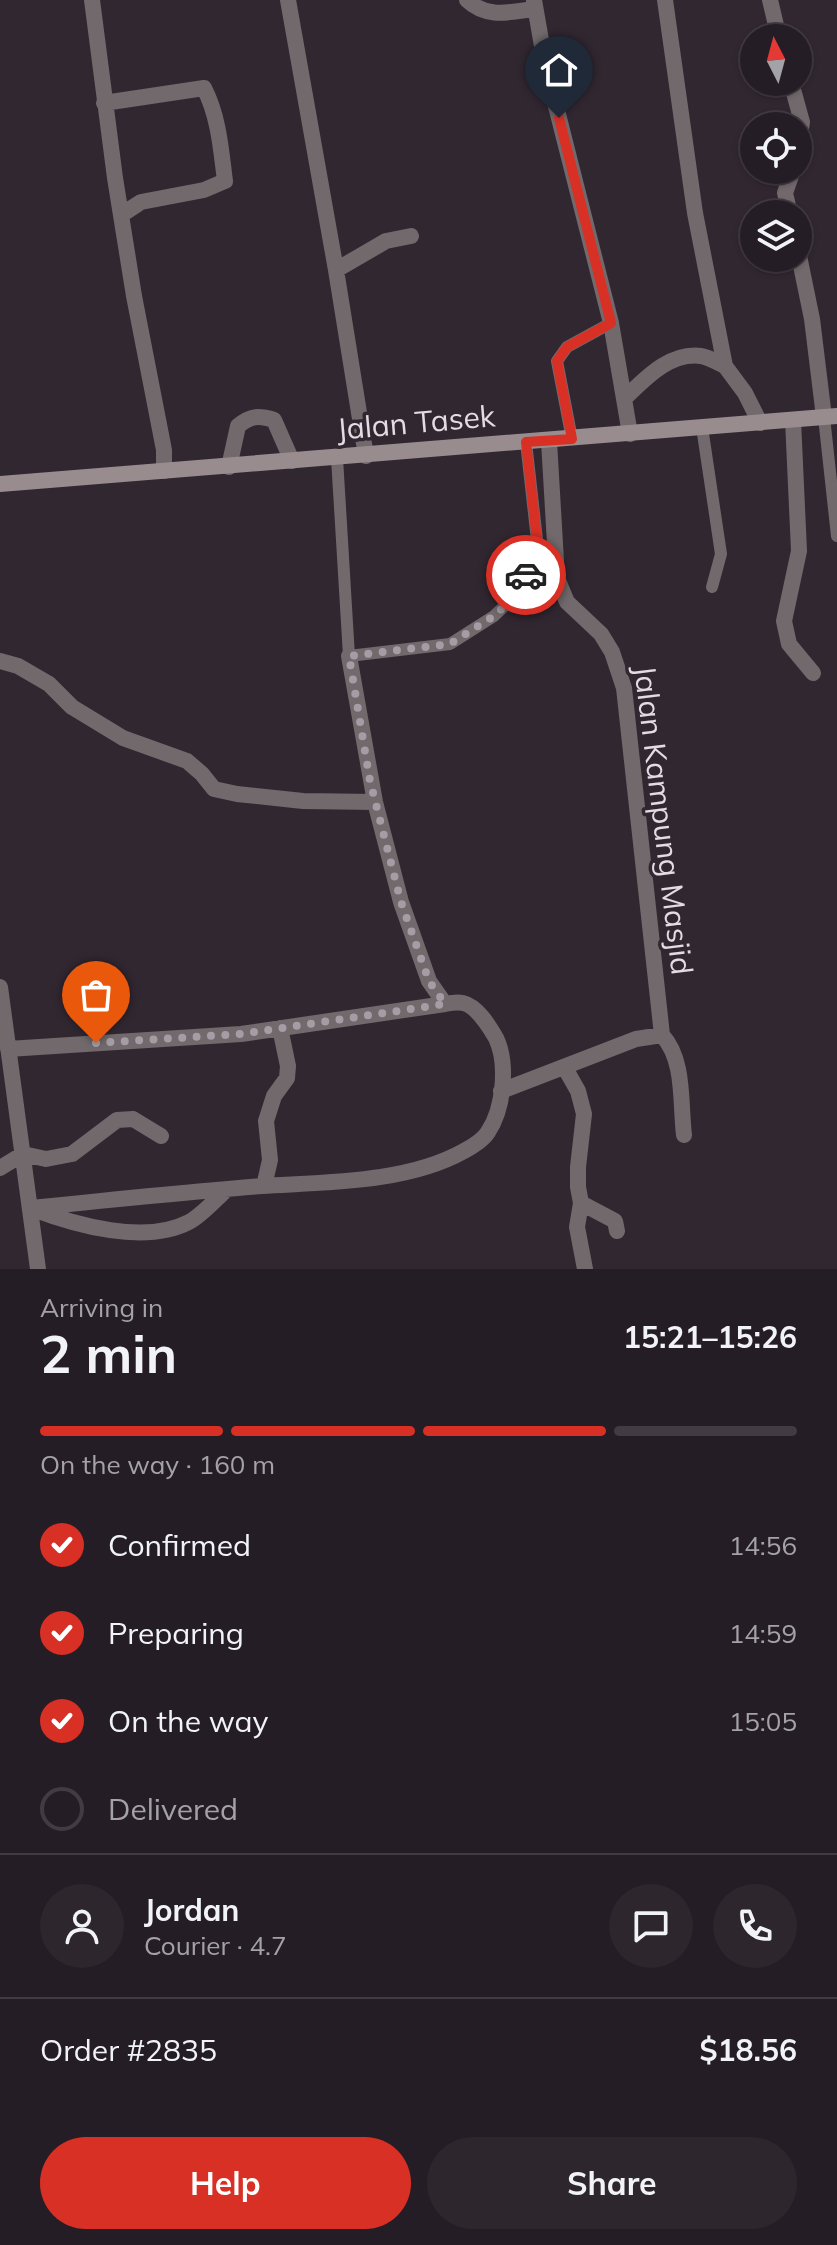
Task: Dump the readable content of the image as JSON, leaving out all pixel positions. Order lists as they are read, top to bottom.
{
  "streets": {
    "main road": ["Jalan Tasek"],
    "street": ["Jalan Kampung Masjid"]
  },
  "crossings": [
    ["Jalan Tasek", "Jalan Kampung Masjid"]
  ],
  "north": "top",
  "page": {
    "heading": ["2 min", "Arriving in", "15:21–15:26"],
    "panel": [
      "Jordan",
      "Courier · 4.7",
      "Order #2835",
      "$18.56"
    ],
    "bar": "On the way · 160 m",
    "list": [
      ["Confirmed", "14:56"],
      ["Preparing", "14:59"],
      ["On the way", "15:05"],
      "Delivered"
    ],
    "buttons": ["Help", "Share"]
  }
}
